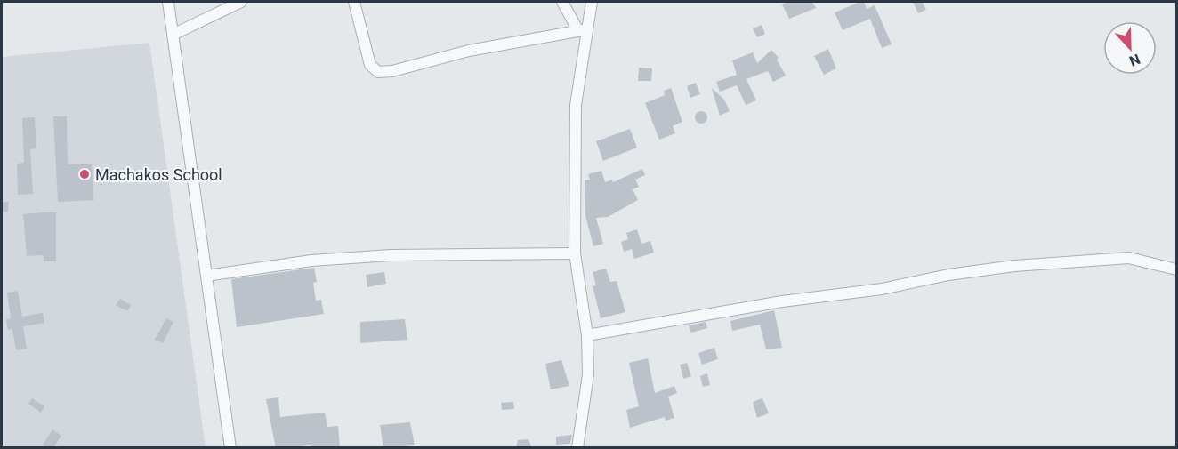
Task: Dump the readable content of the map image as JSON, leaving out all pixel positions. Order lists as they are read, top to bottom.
{
  "places": ["Machakos School"],
  "north": "bottom"
}
